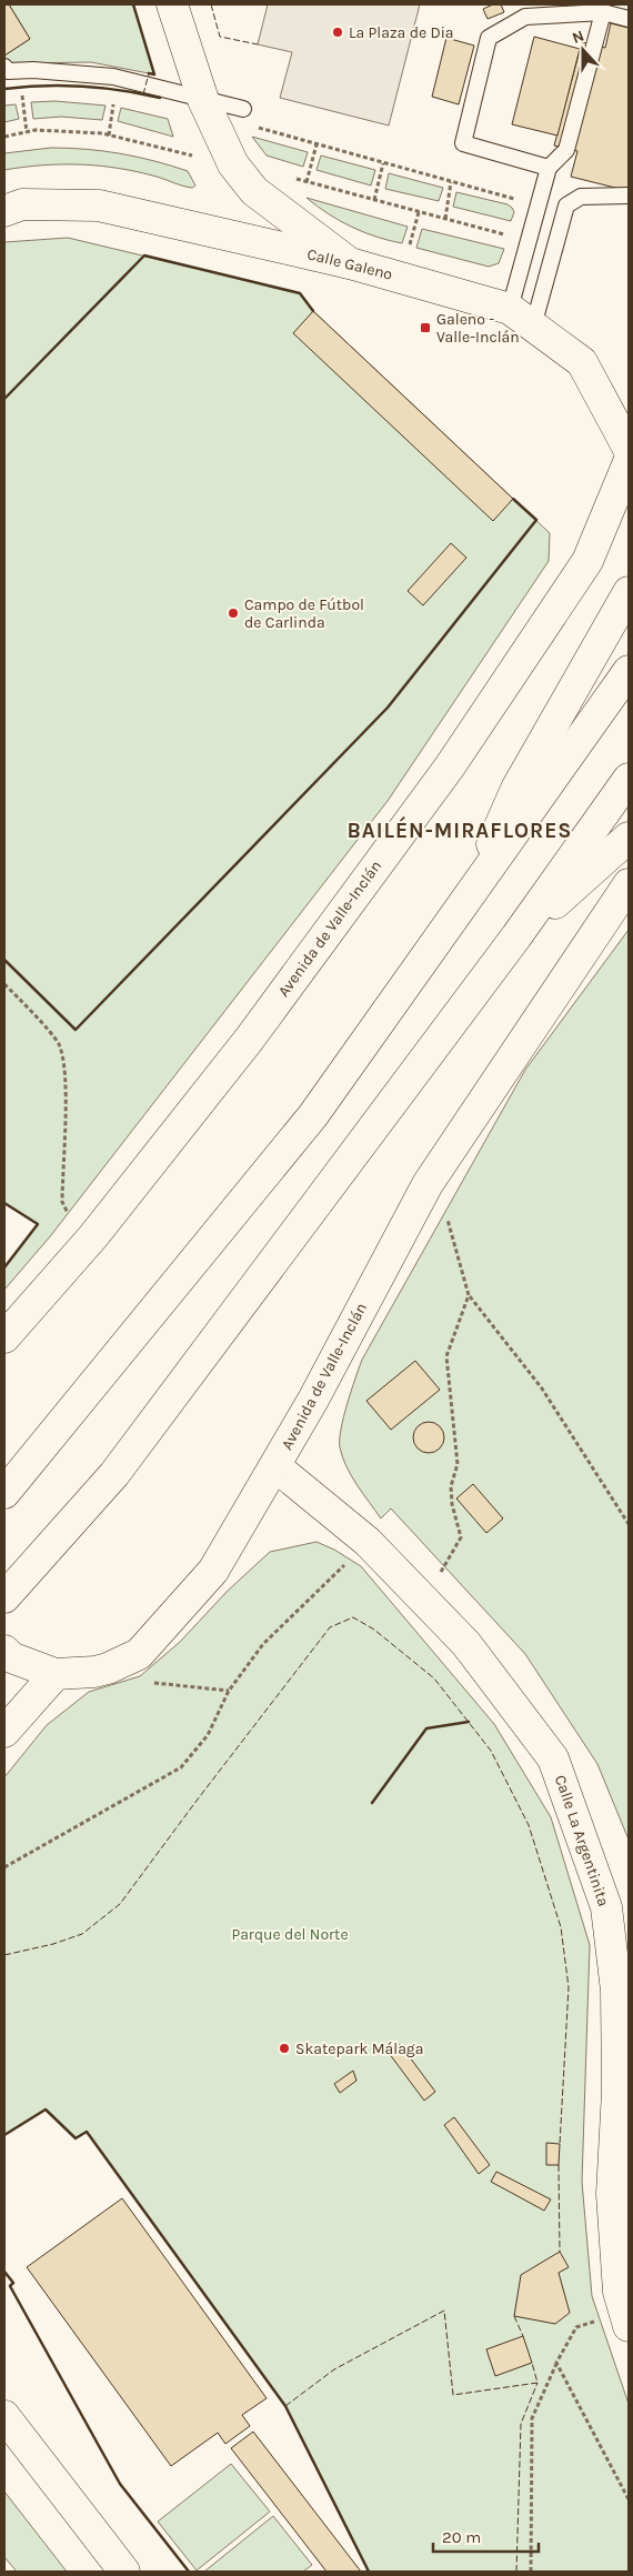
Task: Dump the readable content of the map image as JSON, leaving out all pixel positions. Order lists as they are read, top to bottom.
{
  "streets": {
    "street": ["Calle Galeno", "Avenida de Valle-Inclán", "Calle La Argentinita"]
  },
  "crossings": [
    ["Avenida de Valle-Inclán", "Calle La Argentinita"]
  ],
  "districts": ["BAILÉN-MIRAFLORES"],
  "parks": ["Parque del Norte"],
  "places": {
    "other": ["La Plaza de Dia", "Campo de Fútbol de Carlinda", "Skatepark Málaga"],
    "transit": ["Galeno - Valle-Inclán"]
  },
  "scale_bar": "20 m",
  "north": "top"
}
